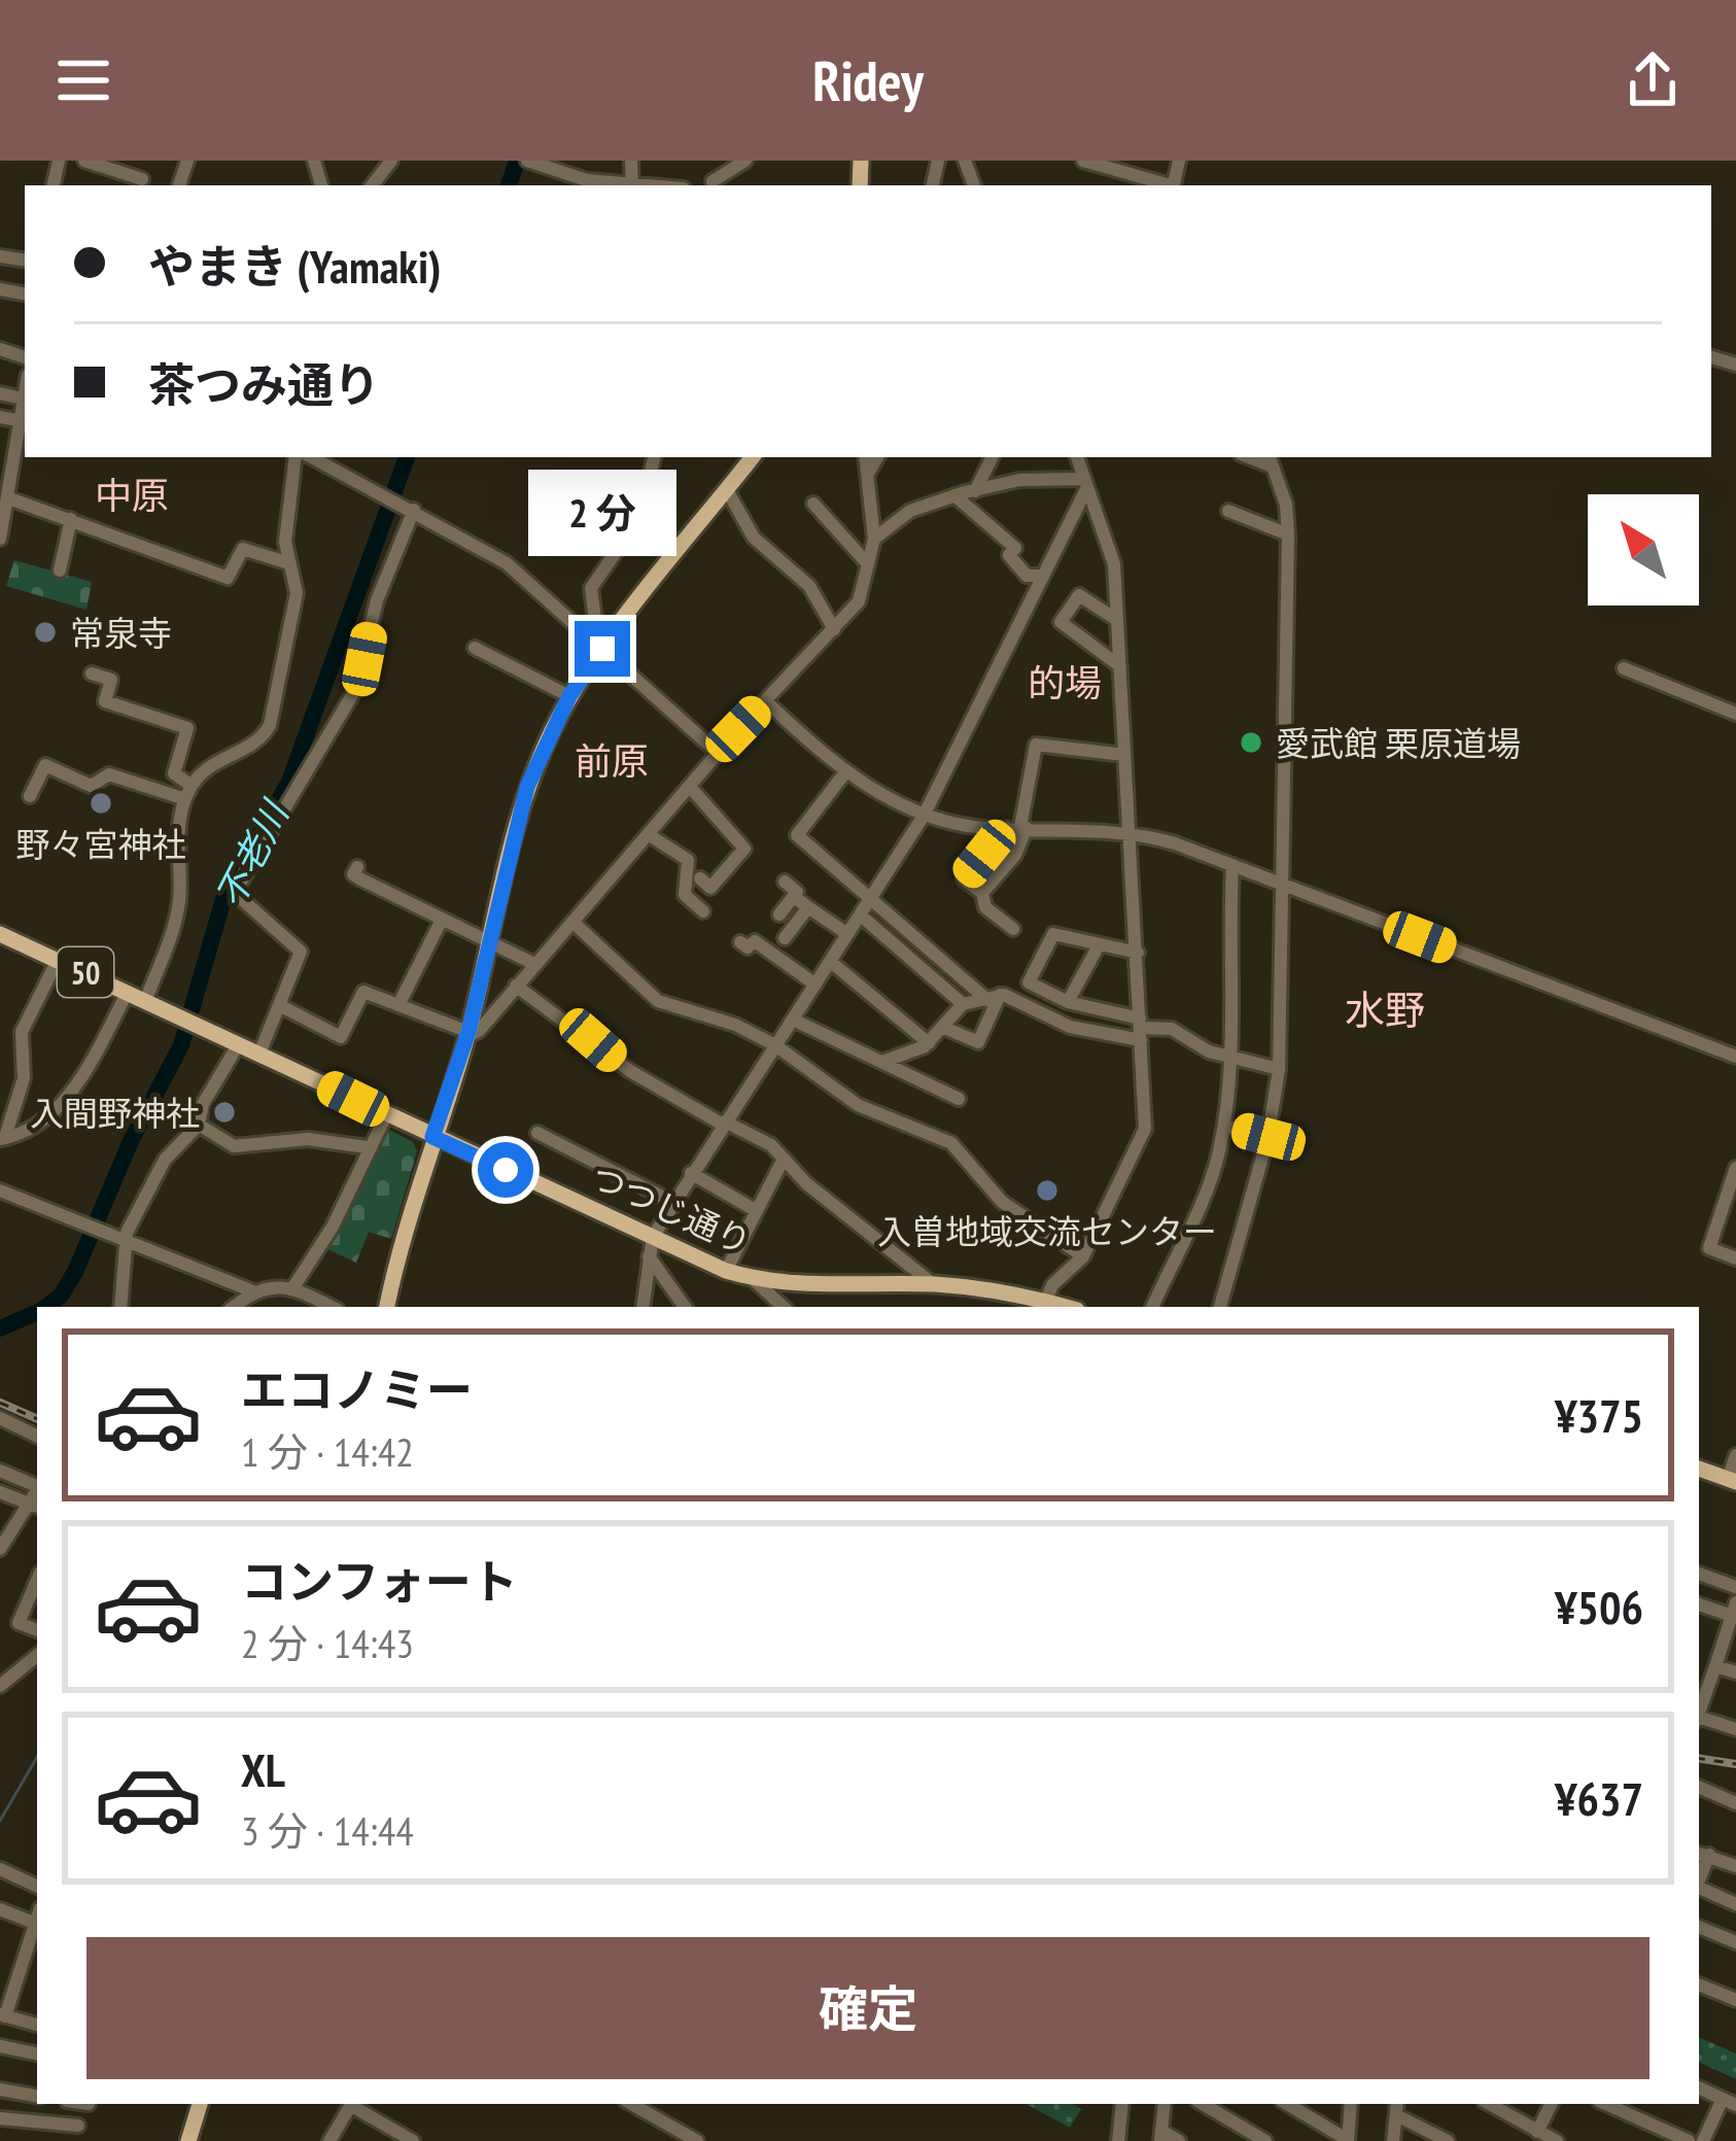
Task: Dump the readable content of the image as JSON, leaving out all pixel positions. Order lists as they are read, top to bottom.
{
  "streets": {
    "main road": ["50", "つつじ通り"]
  },
  "districts": [
    "中原",
    "的場",
    "前原",
    "水野"
  ],
  "water": ["不老川"],
  "places": [
    "常泉寺",
    "愛武館 栗原道場",
    "野々宮神社",
    "入間野神社",
    "入曽地域交流センター"
  ],
  "north": "top left",
  "page": {
    "header": "Ridey",
    "banner": ["やまき (Yamaki)", "茶つみ通り"],
    "bubble": "2 分",
    "list": [
      {
        "name": "エコノミー",
        "note": "1 分 · 14:42",
        "value": "¥375"
      },
      {
        "name": "コンフォート",
        "note": "2 分 · 14:43",
        "value": "¥506"
      },
      {
        "name": "XL",
        "note": "3 分 · 14:44",
        "value": "¥637"
      }
    ],
    "buttons": "確定"
  }
}
